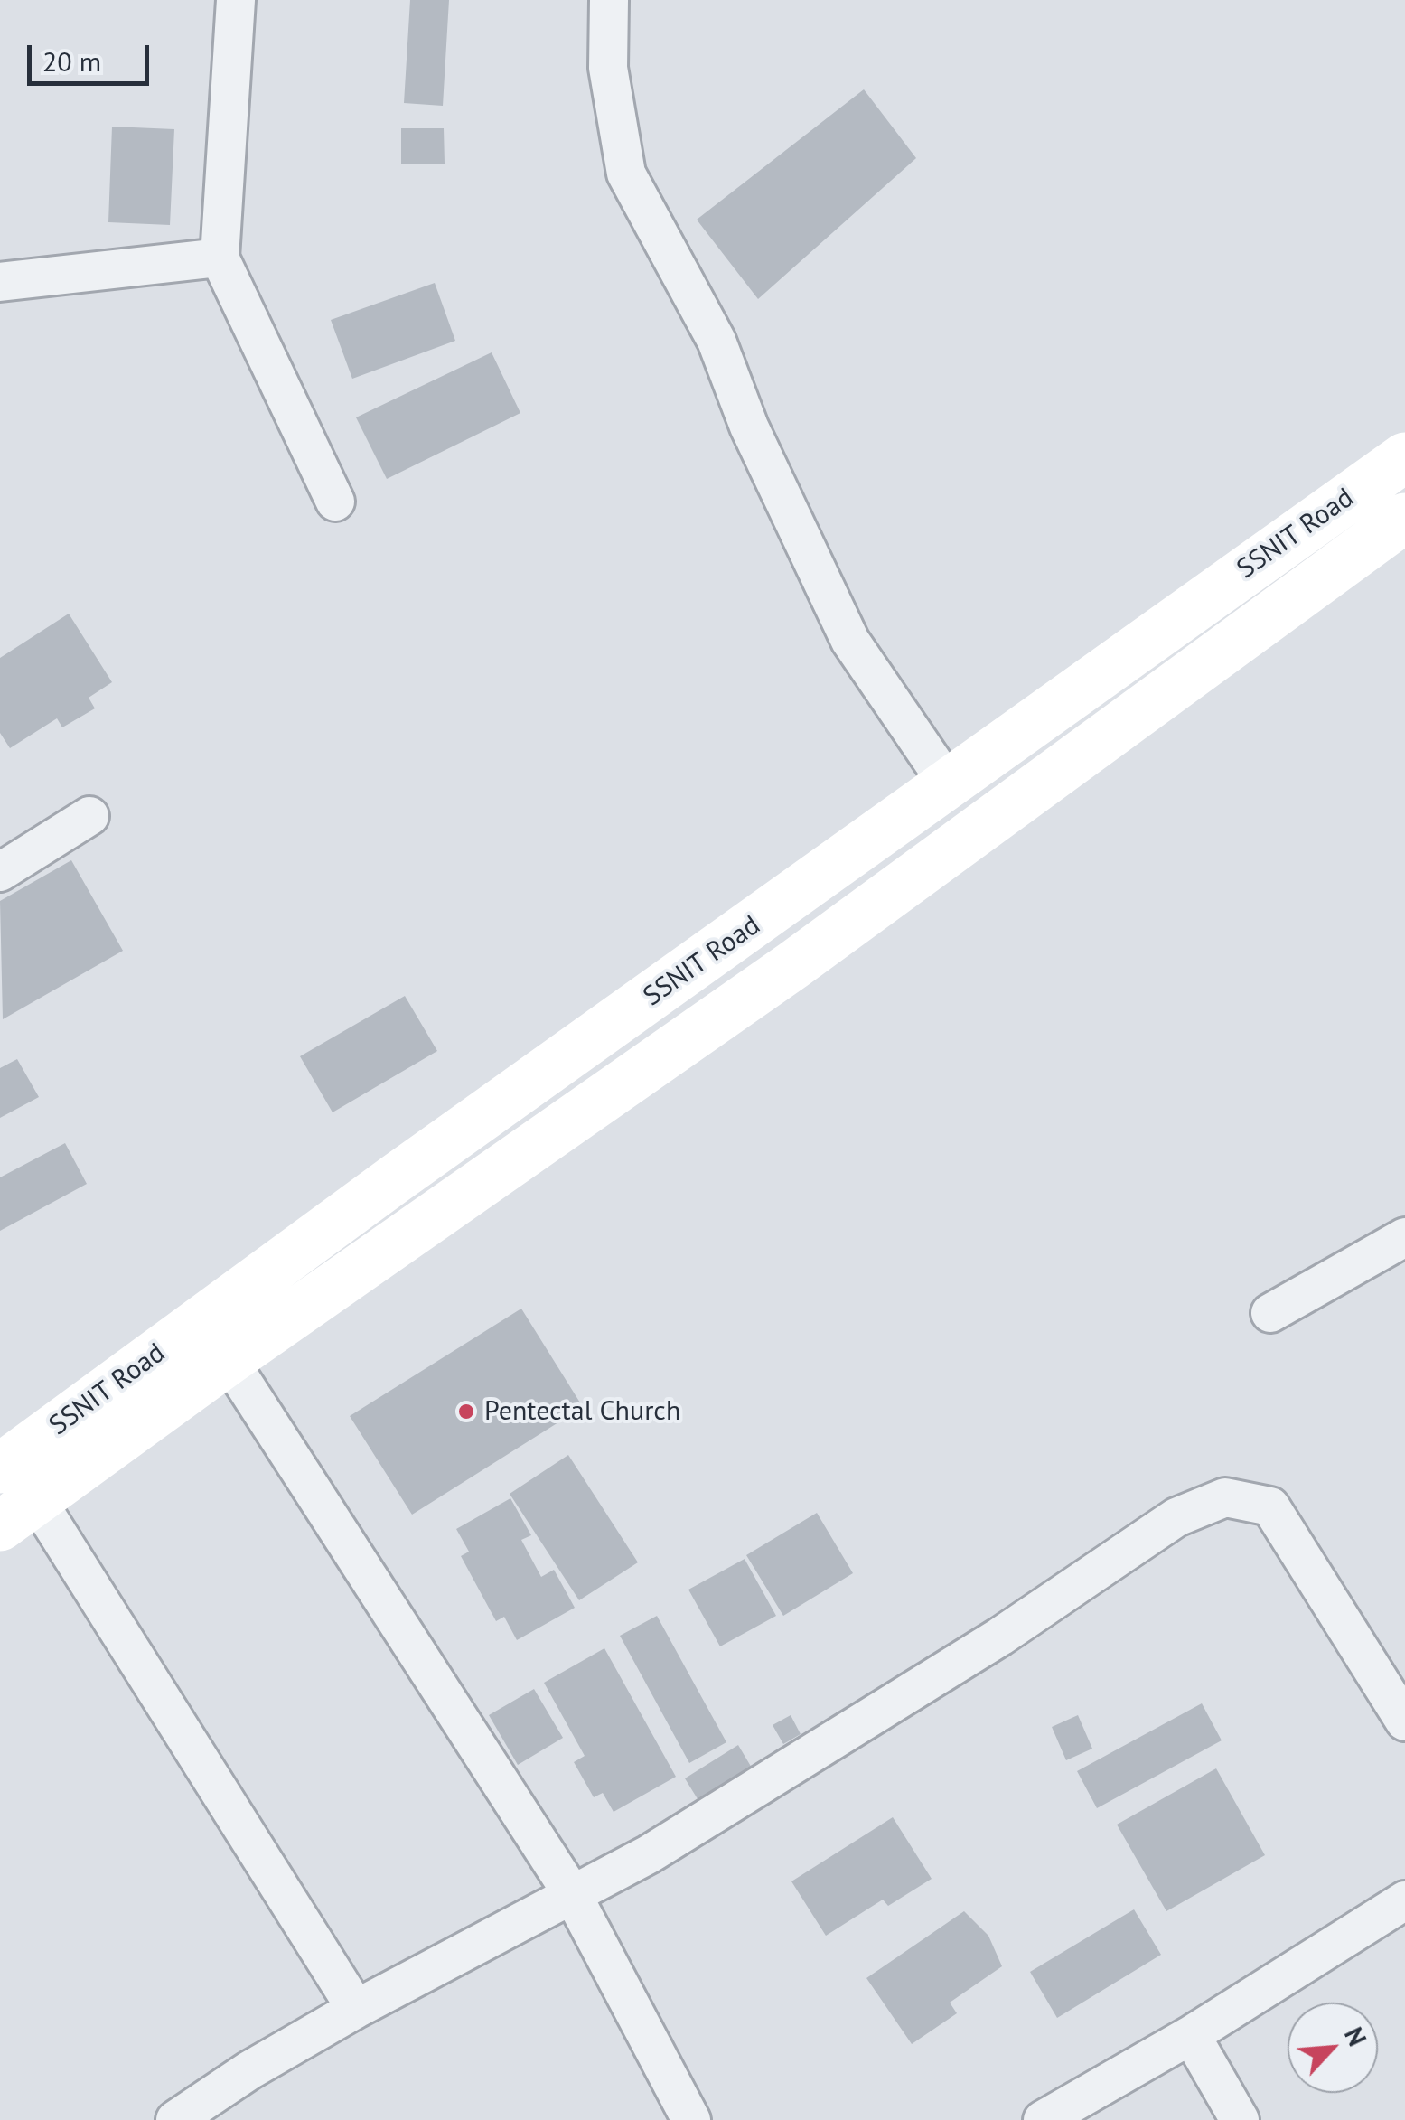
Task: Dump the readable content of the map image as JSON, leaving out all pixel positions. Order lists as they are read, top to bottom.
{
  "streets": {
    "street": ["SSNIT Road"]
  },
  "places": ["Pentectal Church"],
  "scale_bar": "20 m",
  "north": "top right"
}
